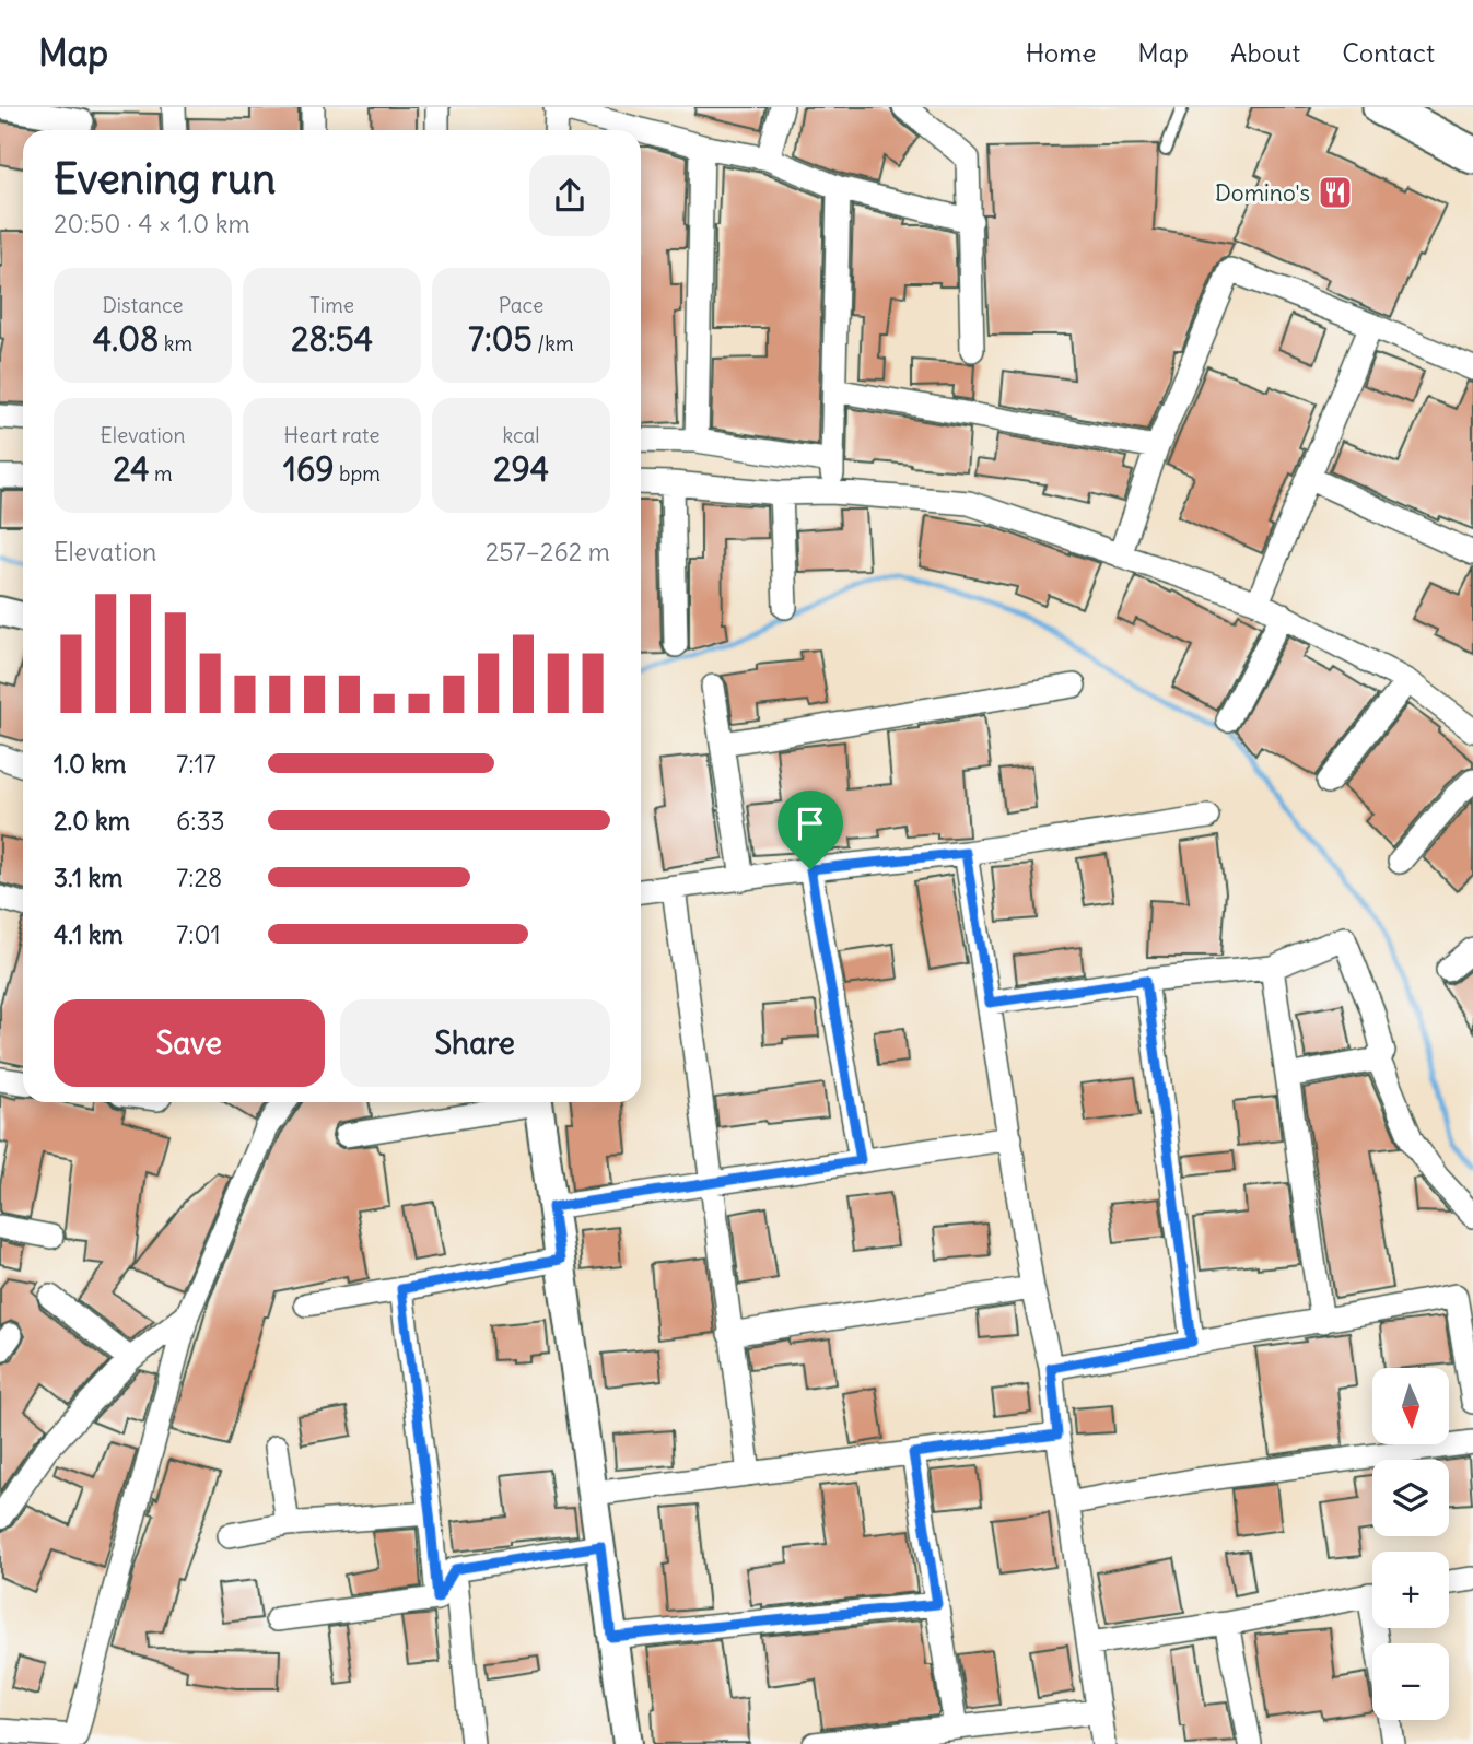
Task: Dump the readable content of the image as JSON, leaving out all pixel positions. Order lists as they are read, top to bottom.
{
  "places": {
    "restaurant": ["Domino's"]
  },
  "north": "bottom",
  "page": {
    "header": "Map",
    "nav": [
      "Home",
      "Map",
      "About",
      "Contact"
    ],
    "heading": ["Evening run", "20:50 · 4 × 1.0 km"],
    "stats": [
      ["Distance", "4.08 km"],
      ["Time", "28:54"],
      ["Pace", "7:05 /km"],
      ["Elevation", "24 m"],
      ["Heart rate", "169 bpm"],
      ["kcal", "294"]
    ],
    "chart": ["Elevation", "257–262 m"],
    "list": [
      {
        "name": "1.0 km",
        "note": "7:17"
      },
      {
        "name": "2.0 km",
        "note": "6:33"
      },
      {
        "name": "3.1 km",
        "note": "7:28"
      },
      {
        "name": "4.1 km",
        "note": "7:01"
      }
    ],
    "buttons": ["Save", "Share"],
    "map_buttons": ["+", "−"]
  }
}
